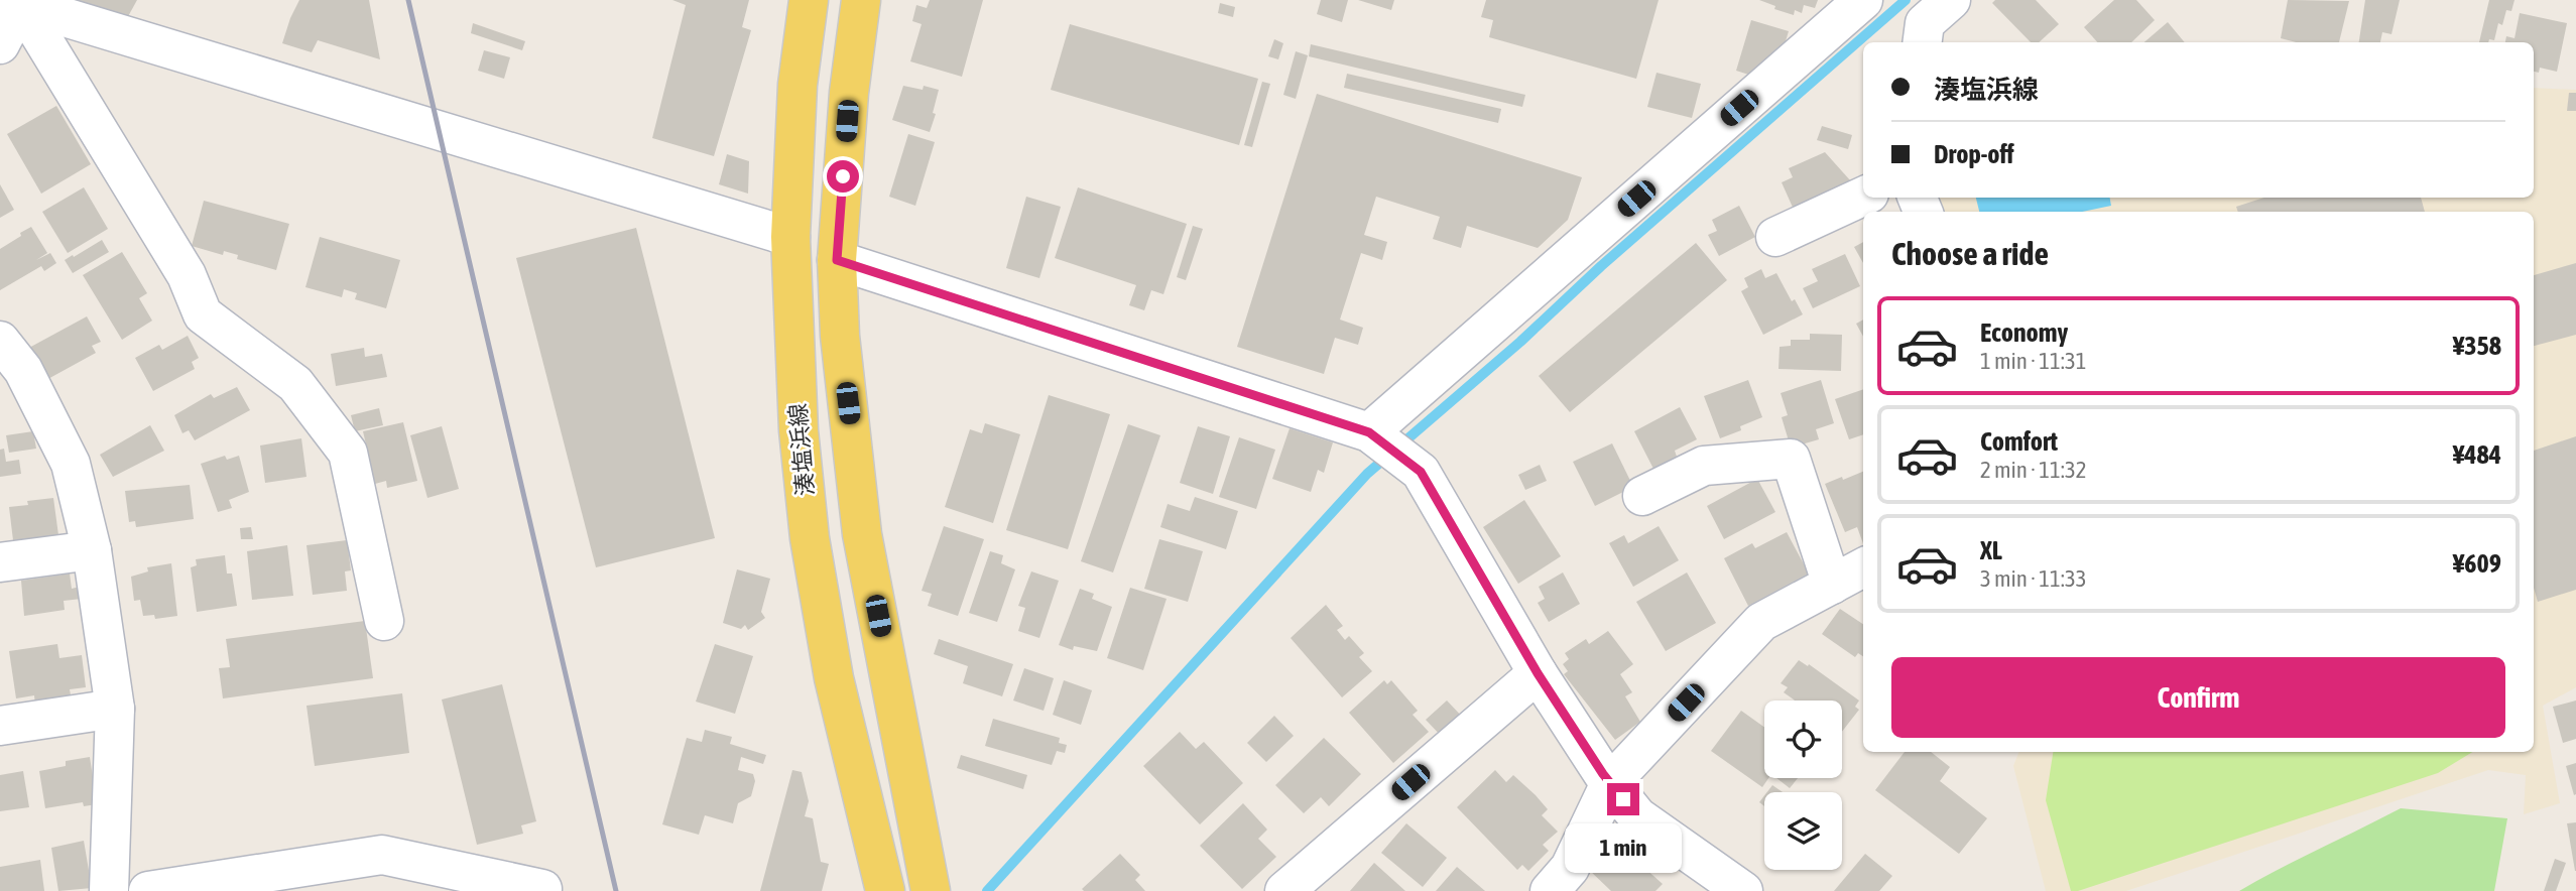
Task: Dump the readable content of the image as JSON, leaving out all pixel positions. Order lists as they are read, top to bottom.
{
  "streets": {
    "main road": ["湊塩浜線"]
  },
  "page": {
    "banner": ["湊塩浜線", "Drop-off"],
    "heading": "Choose a ride",
    "list": [
      {
        "name": "Economy",
        "note": "1 min · 11:31",
        "value": "¥358"
      },
      {
        "name": "Comfort",
        "note": "2 min · 11:32",
        "value": "¥484"
      },
      {
        "name": "XL",
        "note": "3 min · 11:33",
        "value": "¥609"
      }
    ],
    "buttons": "Confirm",
    "bubble": "1 min"
  }
}
